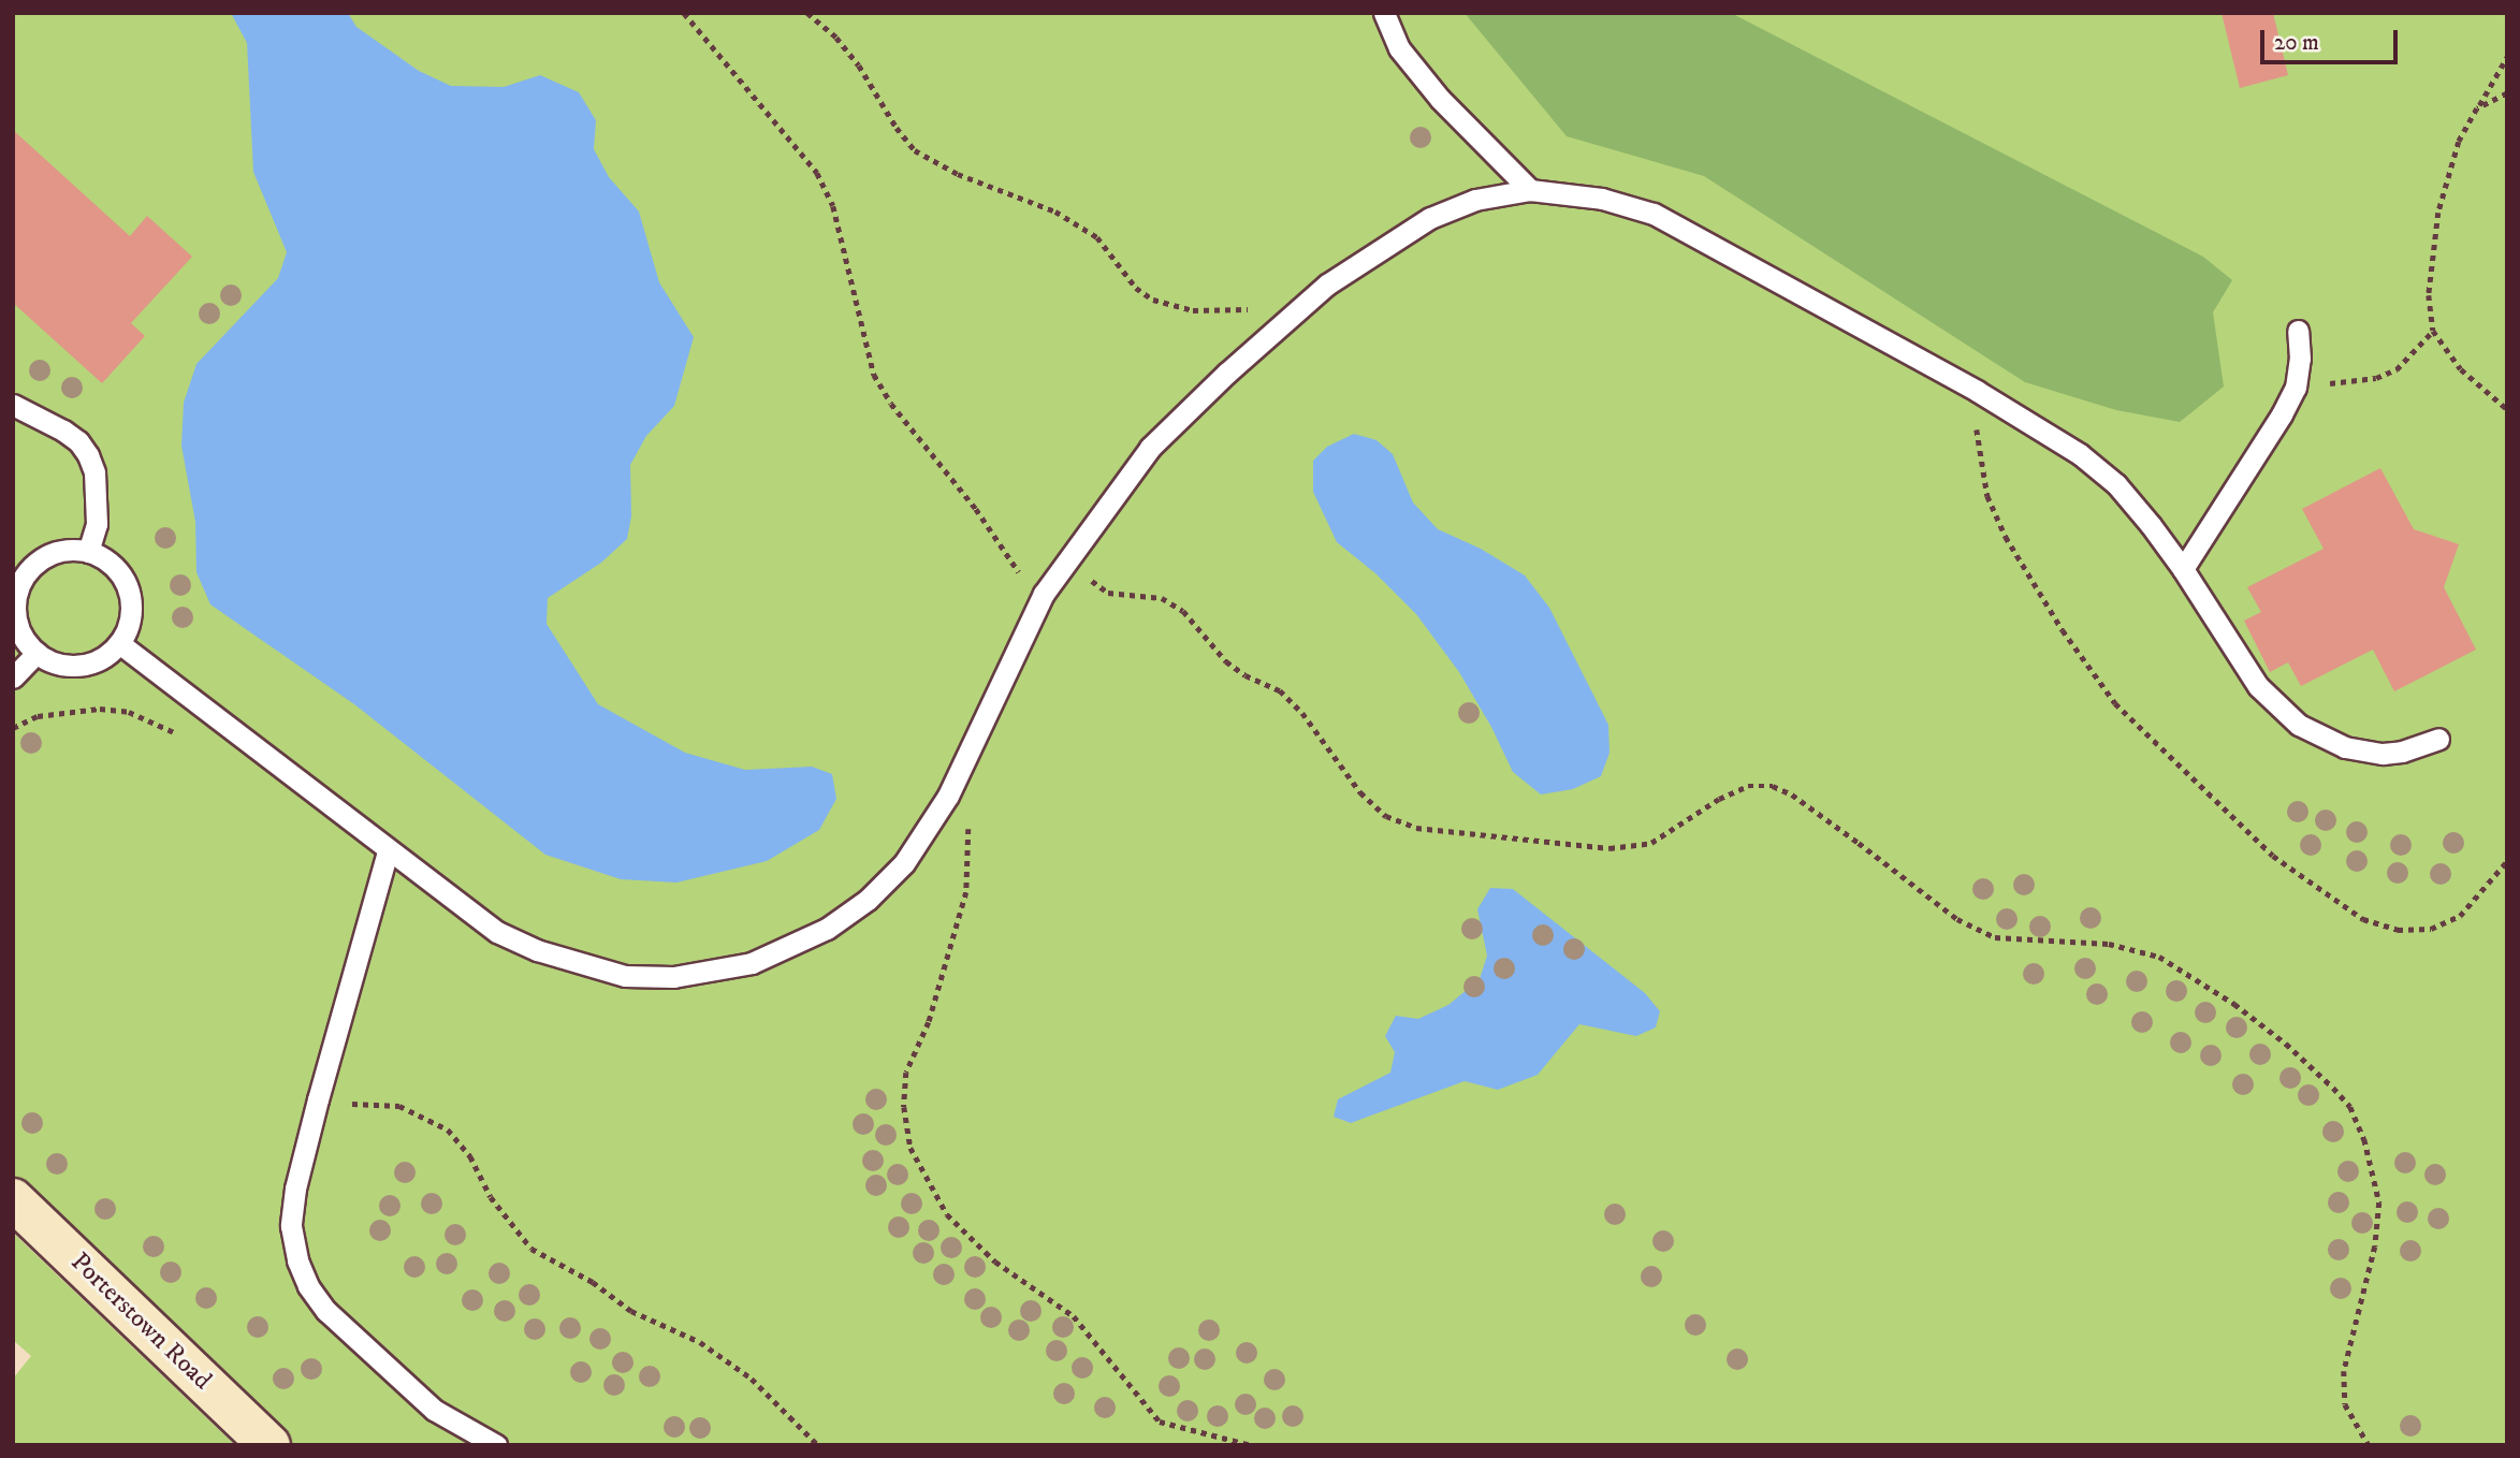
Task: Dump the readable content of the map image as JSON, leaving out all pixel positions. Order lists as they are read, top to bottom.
{
  "streets": {
    "street": ["Porterstown Road"]
  },
  "scale_bar": "20 m"
}
